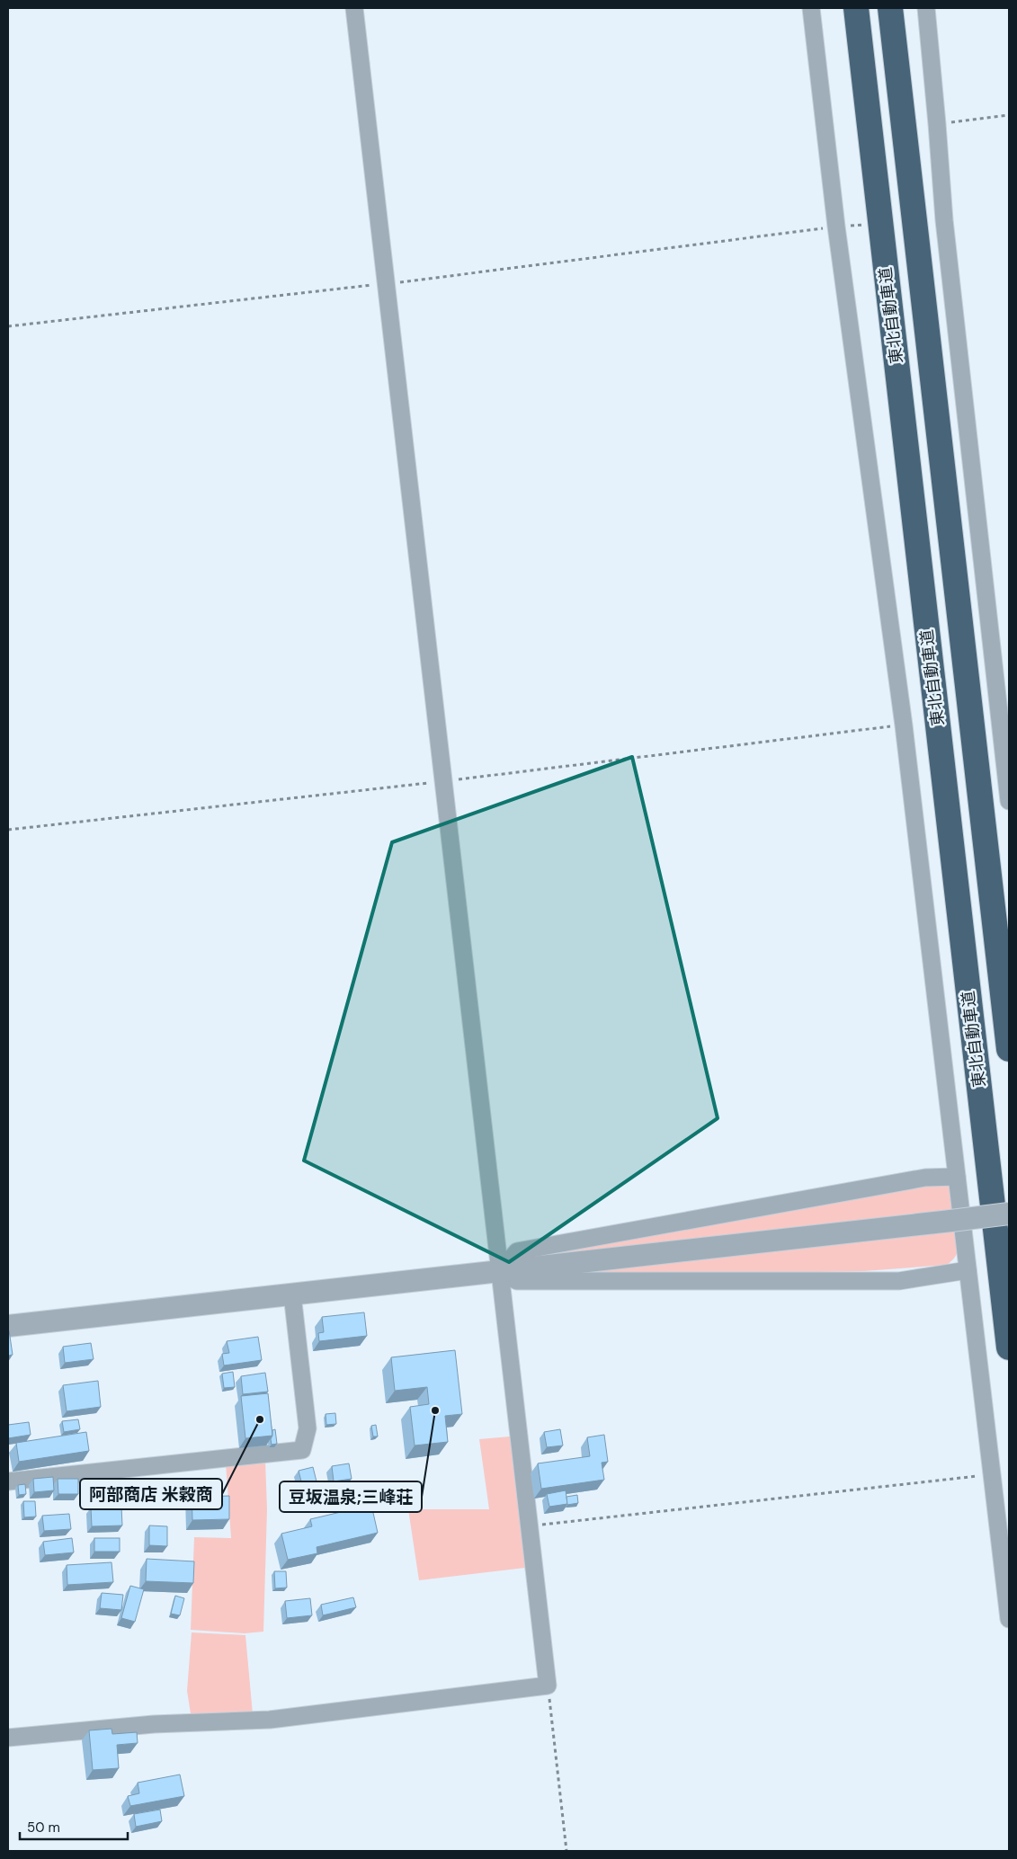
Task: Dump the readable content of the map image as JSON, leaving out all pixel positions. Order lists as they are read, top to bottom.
{
  "streets": {
    "highway": ["東北自動車道"]
  },
  "places": ["豆坂温泉;三峰荘", "阿部商店 米穀商"],
  "scale_bar": "50 m"
}
